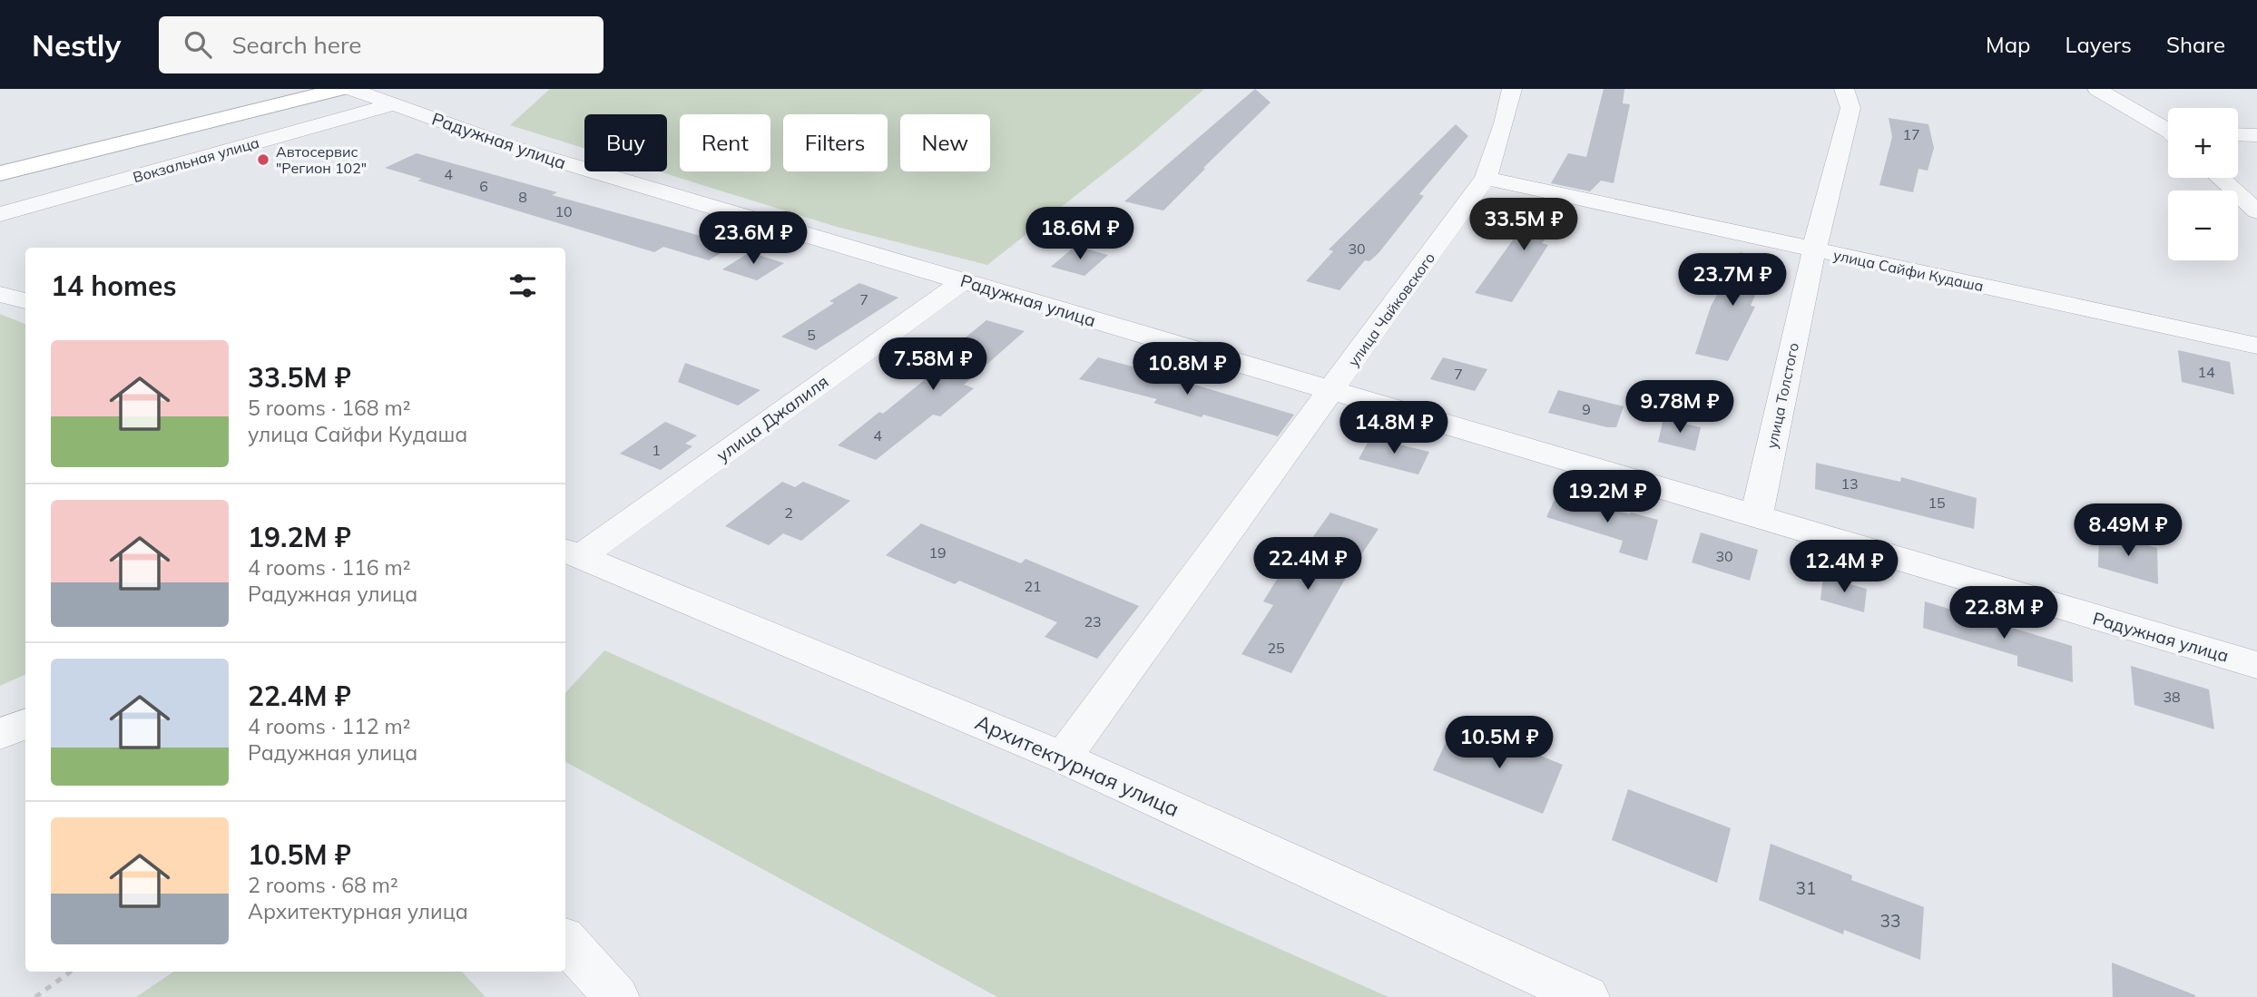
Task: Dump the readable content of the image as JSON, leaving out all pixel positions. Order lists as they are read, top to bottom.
{
  "streets": {
    "street": [
      "Радужная улица",
      "Вокзальная улица",
      "улица Сайфи Кудаша",
      "улица Чайковского",
      "улица Толстого",
      "улица Джалиля",
      "Архитектурная улица"
    ]
  },
  "crossings": [
    ["Радужная улица", "Вокзальная улица"],
    ["Радужная улица", "улица Чайковского"],
    ["Радужная улица", "улица Толстого"],
    ["Радужная улица", "улица Джалиля"],
    ["улица Сайфи Кудаша", "улица Чайковского"],
    ["улица Сайфи Кудаша", "улица Толстого"],
    ["улица Чайковского", "Архитектурная улица"],
    ["улица Джалиля", "Архитектурная улица"]
  ],
  "places": ["Автосервис \"Регион 102\""],
  "house_numbers": [
    "17",
    "4",
    "6",
    "8",
    "10",
    "30",
    "7",
    "5",
    "14",
    "7",
    "9",
    "4",
    "1",
    "13",
    "15",
    "2",
    "19",
    "30",
    "21",
    "23",
    "25",
    "38",
    "31",
    "33"
  ],
  "page": {
    "header": "Nestly",
    "search": "Search here",
    "nav": ["Map", "Layers", "Share"],
    "map_buttons": ["+", "−"],
    "chip": [
      "Buy",
      "Rent",
      "Filters",
      "New"
    ],
    "price": [
      "33.5M ₽",
      "18.6M ₽",
      "23.6M ₽",
      "23.7M ₽",
      "7.58M ₽",
      "10.8M ₽",
      "9.78M ₽",
      "14.8M ₽",
      "19.2M ₽",
      "8.49M ₽",
      "22.4M ₽",
      "12.4M ₽",
      "22.8M ₽",
      "10.5M ₽"
    ],
    "heading": "14 homes",
    "list": [
      {
        "name": "33.5M ₽",
        "note": "5 rooms · 168 m² · улица Сайфи Кудаша"
      },
      {
        "name": "19.2M ₽",
        "note": "4 rooms · 116 m² · Радужная улица"
      },
      {
        "name": "22.4M ₽",
        "note": "4 rooms · 112 m² · Радужная улица"
      },
      {
        "name": "10.5M ₽",
        "note": "2 rooms · 68 m² · Архитектурная улица"
      }
    ]
  }
}
